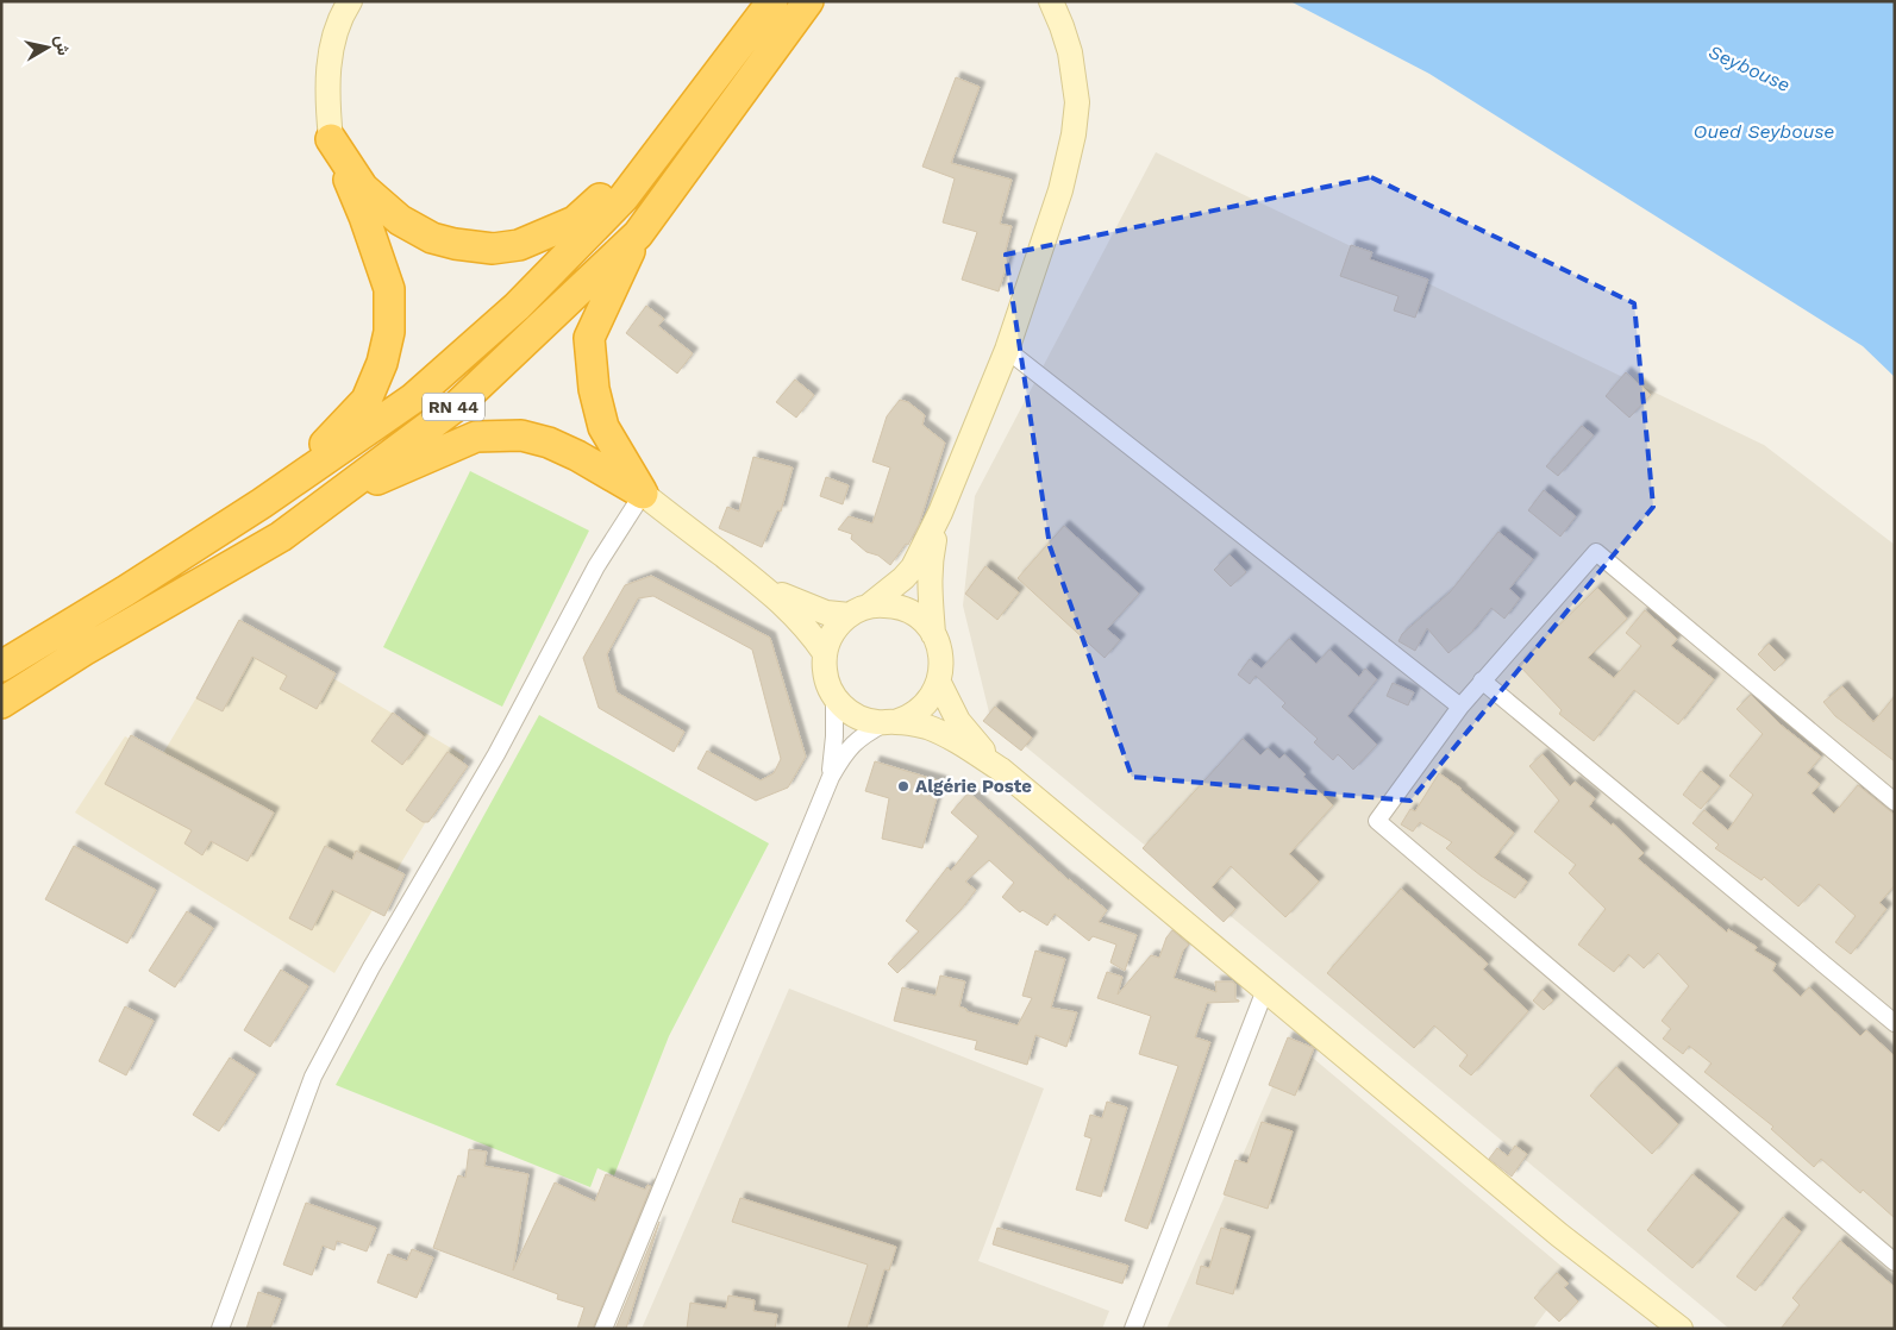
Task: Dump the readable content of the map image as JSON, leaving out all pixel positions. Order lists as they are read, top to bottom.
{
  "streets": {
    "highway": ["RN 44"]
  },
  "water": ["Seybouse", "Oued Seybouse"],
  "places": ["Algérie Poste"],
  "north": "right"
}
